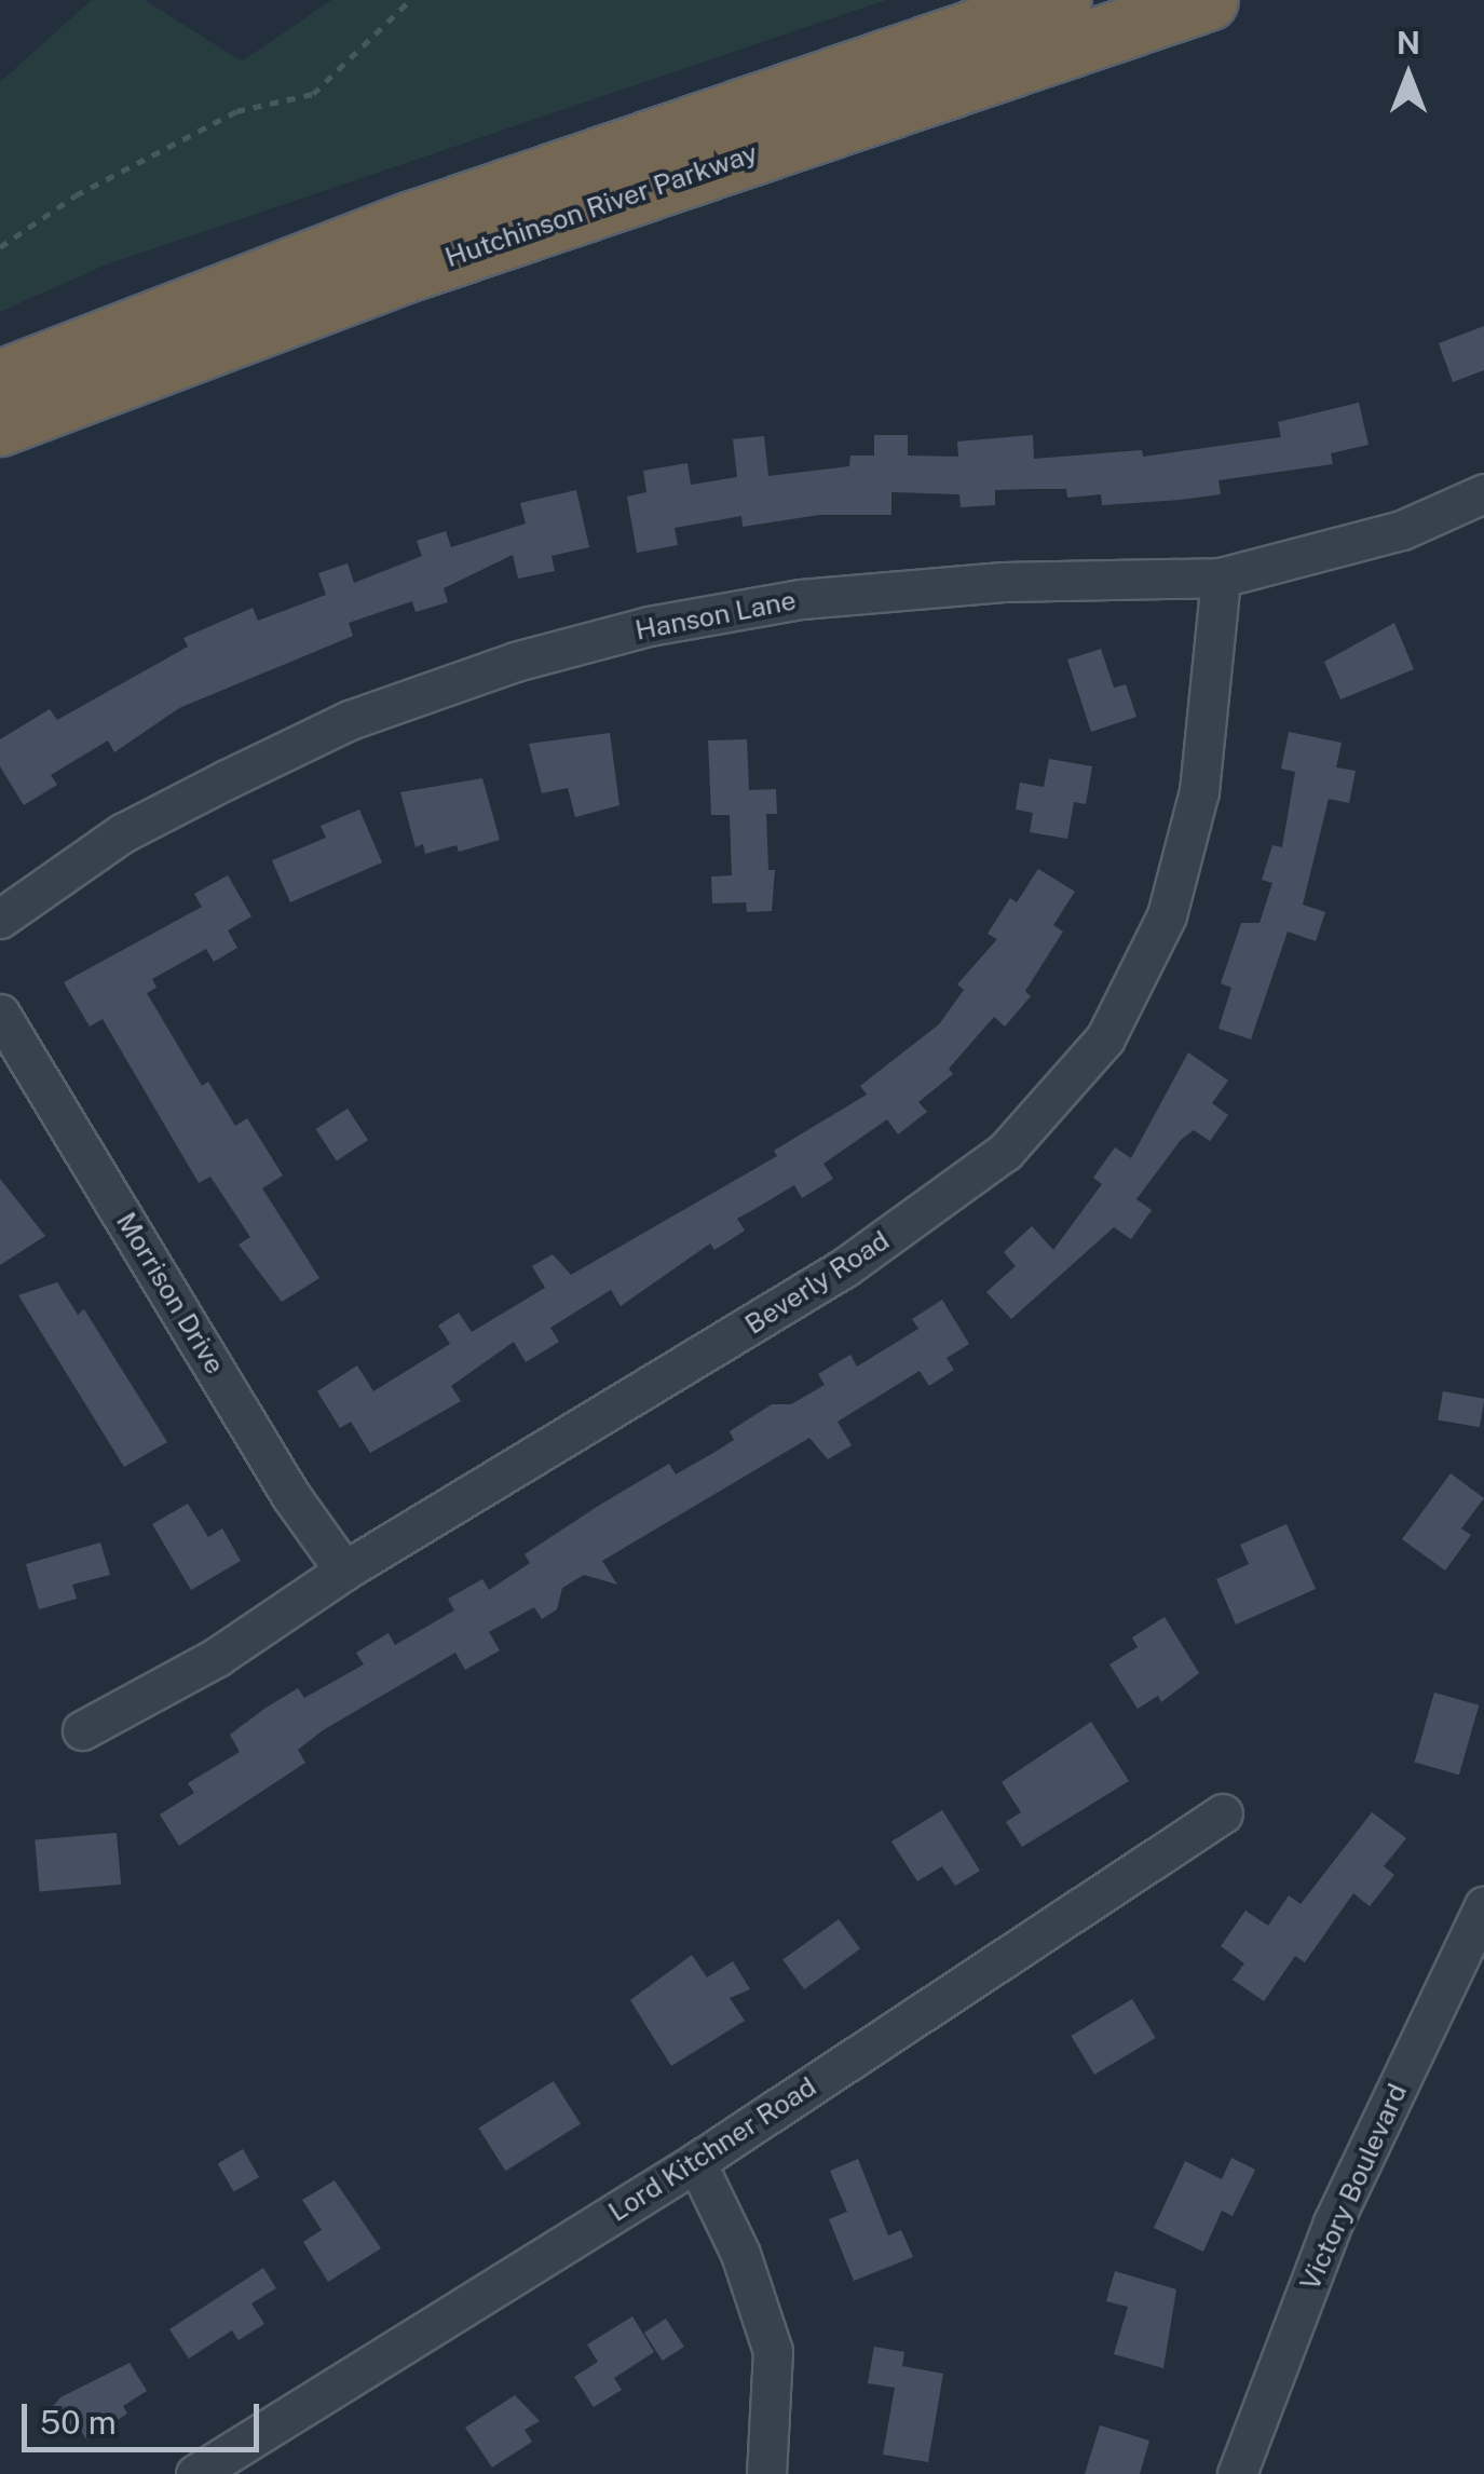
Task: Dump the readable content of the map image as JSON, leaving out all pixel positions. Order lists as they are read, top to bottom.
{
  "streets": {
    "highway": ["Hutchinson River Parkway"],
    "street": [
      "Hanson Lane",
      "Beverly Road",
      "Morrison Drive",
      "Lord Kitchner Road",
      "Victory Boulevard"
    ]
  },
  "crossings": [
    ["Hanson Lane", "Beverly Road"],
    ["Beverly Road", "Morrison Drive"]
  ],
  "scale_bar": "50 m",
  "north": "top"
}
